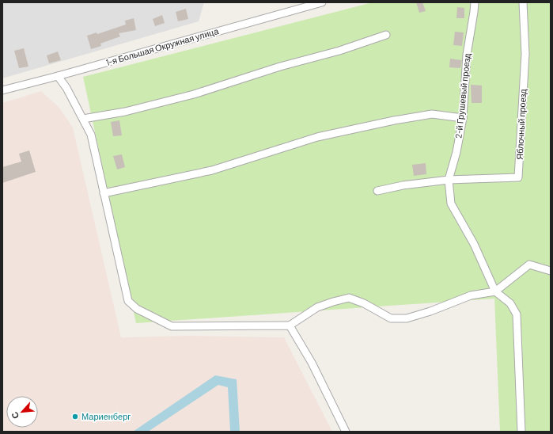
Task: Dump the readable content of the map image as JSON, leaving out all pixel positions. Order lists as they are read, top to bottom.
{
  "streets": {
    "street": ["1-я Большая Окружная улица", "2-й Грушевый проезд", "Яблочный проезд"]
  },
  "crossings": [
    ["2-й Грушевый проезд", "Яблочный проезд"]
  ],
  "places": ["Мариенберг"],
  "north": "bottom left"
}
